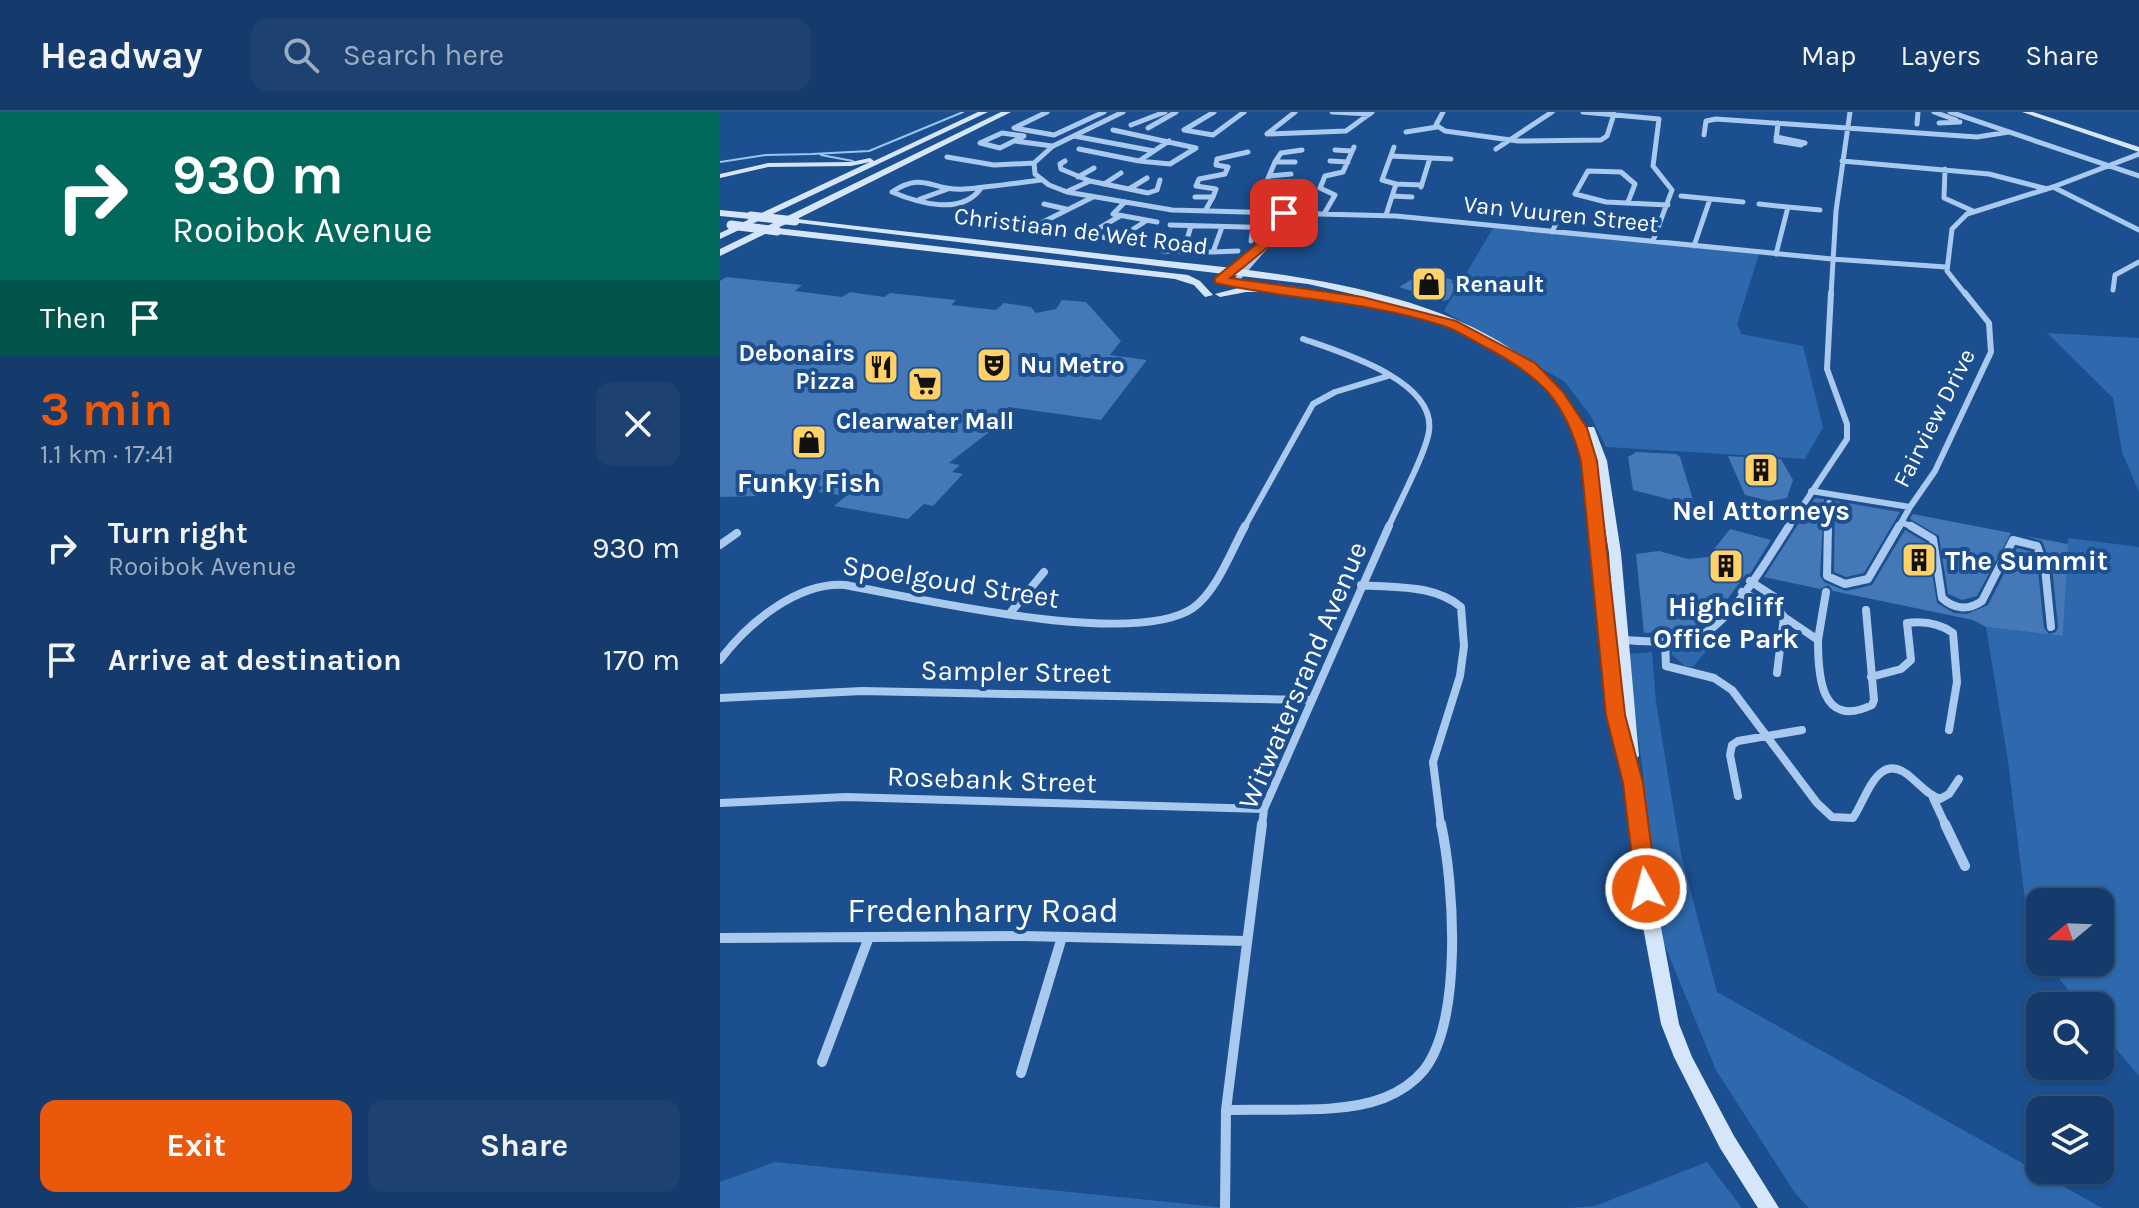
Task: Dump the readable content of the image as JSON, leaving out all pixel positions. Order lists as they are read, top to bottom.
{
  "streets": {
    "main road": ["Christiaan de Wet Road"],
    "street": [
      "Van Vuuren Street",
      "Fairview Drive",
      "Spoelgoud Street",
      "Sampler Street",
      "Witwatersrand Avenue",
      "Rosebank Street",
      "Fredenharry Road"
    ]
  },
  "crossings": [
    ["Van Vuuren Street", "Fairview Drive"],
    ["Spoelgoud Street", "Witwatersrand Avenue"],
    ["Sampler Street", "Witwatersrand Avenue"],
    ["Witwatersrand Avenue", "Rosebank Street"],
    ["Witwatersrand Avenue", "Fredenharry Road"]
  ],
  "places": {
    "shop": ["Renault", "Funky Fish"],
    "theatre": ["Nu Metro"],
    "restaurant": ["Debonairs Pizza"],
    "supermarket": ["Clearwater Mall"],
    "building": ["Nel Attorneys", "The Summit", "Highcliff Office Park"]
  },
  "north": "left",
  "page": {
    "header": "Headway",
    "search": "Search here",
    "nav": ["Map", "Layers", "Share"],
    "turn": ["930 m", "Rooibok Avenue"],
    "then": "Then",
    "heading": ["3 min", "1.1 km · 17:41"],
    "list": [
      {
        "name": "Turn right",
        "note": "Rooibok Avenue",
        "value": "930 m"
      },
      {
        "name": "Arrive at destination",
        "value": "170 m"
      }
    ],
    "buttons": ["Exit", "Share"]
  }
}
